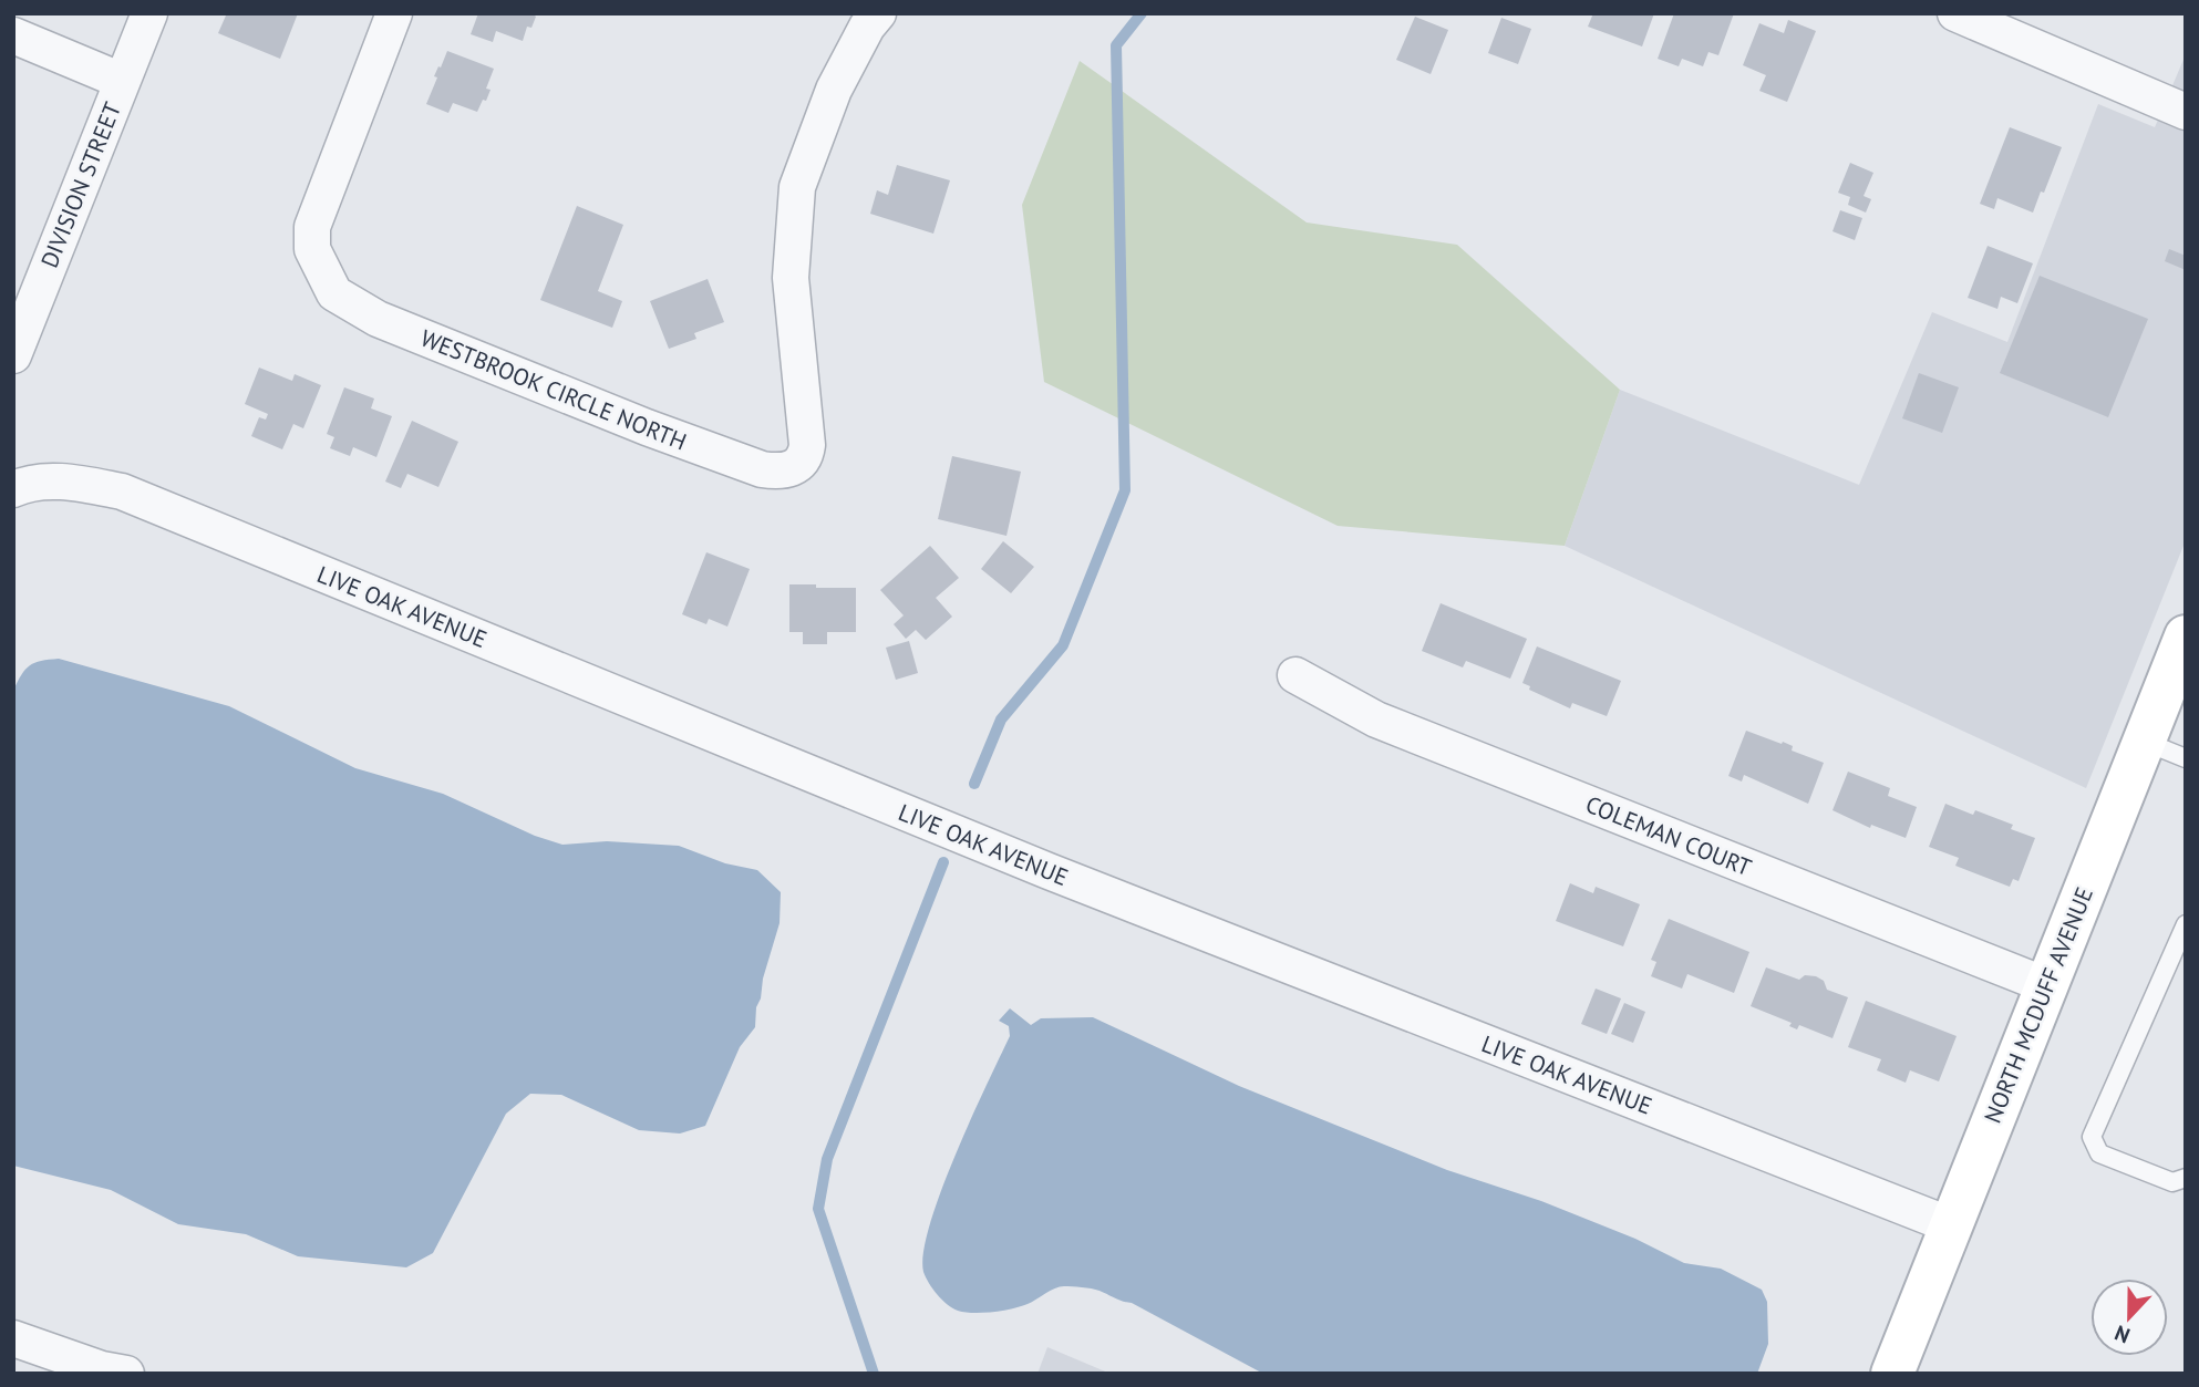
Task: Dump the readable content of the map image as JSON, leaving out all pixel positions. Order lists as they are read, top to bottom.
{
  "streets": {
    "main road": ["NORTH MCDUFF AVENUE"],
    "street": [
      "DIVISION STREET",
      "WESTBROOK CIRCLE NORTH",
      "LIVE OAK AVENUE",
      "COLEMAN COURT"
    ]
  },
  "crossings": [
    ["LIVE OAK AVENUE", "NORTH MCDUFF AVENUE"],
    ["COLEMAN COURT", "NORTH MCDUFF AVENUE"]
  ],
  "north": "bottom"
}
